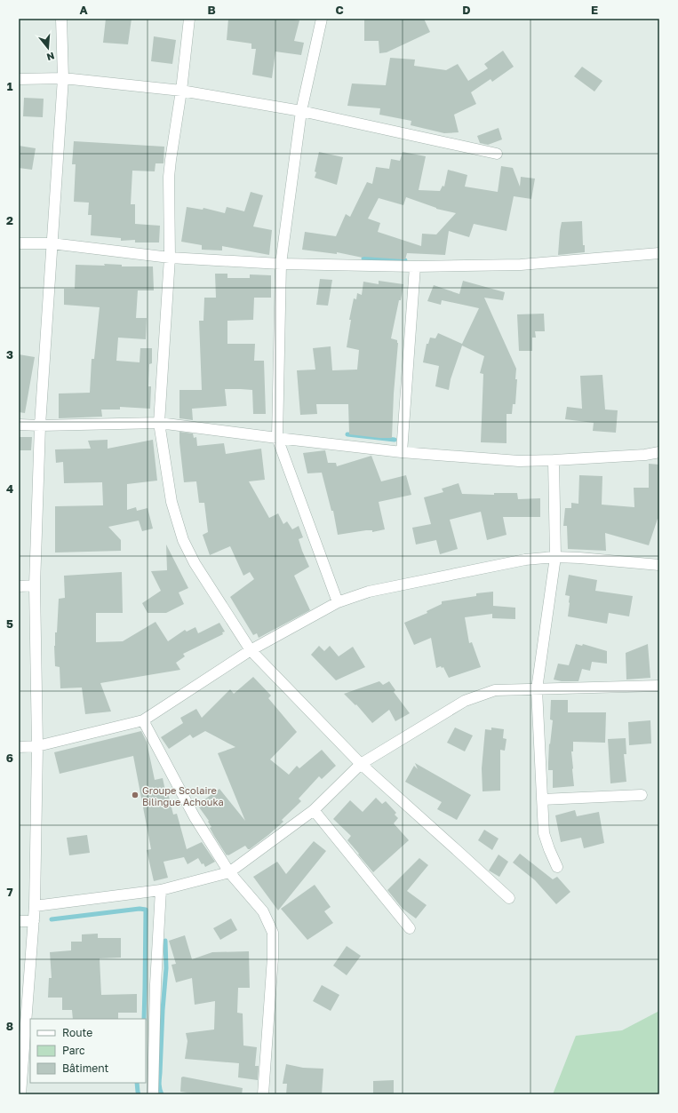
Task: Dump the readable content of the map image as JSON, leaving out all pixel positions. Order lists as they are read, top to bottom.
{
  "places": ["Groupe Scolaire Bilingue Achouka"],
  "legend": ["Route", "Parc", "Bâtiment"],
  "north": "bottom",
  "grid": {
    "columns": [
      "A",
      "B",
      "C",
      "D",
      "E"
    ],
    "rows": [
      "1",
      "2",
      "3",
      "4",
      "5",
      "6",
      "7",
      "8"
    ]
  }
}
